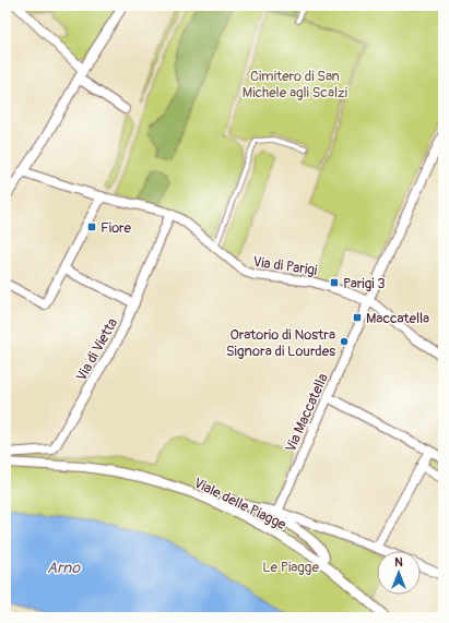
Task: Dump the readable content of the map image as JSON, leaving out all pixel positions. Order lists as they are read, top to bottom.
{
  "streets": {
    "street": [
      "Via di Parigi",
      "Via di Vietta",
      "Via Maccatella",
      "Viale delle Piagge"
    ]
  },
  "crossings": [
    ["Via di Parigi", "Via di Vietta"],
    ["Via di Parigi", "Via Maccatella"]
  ],
  "water": ["Arno"],
  "parks": ["Cimitero di San Michele agli Scalzi", "Le Piagge"],
  "places": {
    "transit": ["Fiore", "Parigi 3", "Maccatella"],
    "other": ["Oratorio di Nostra Signora di Lourdes"]
  },
  "north": "top"
}
